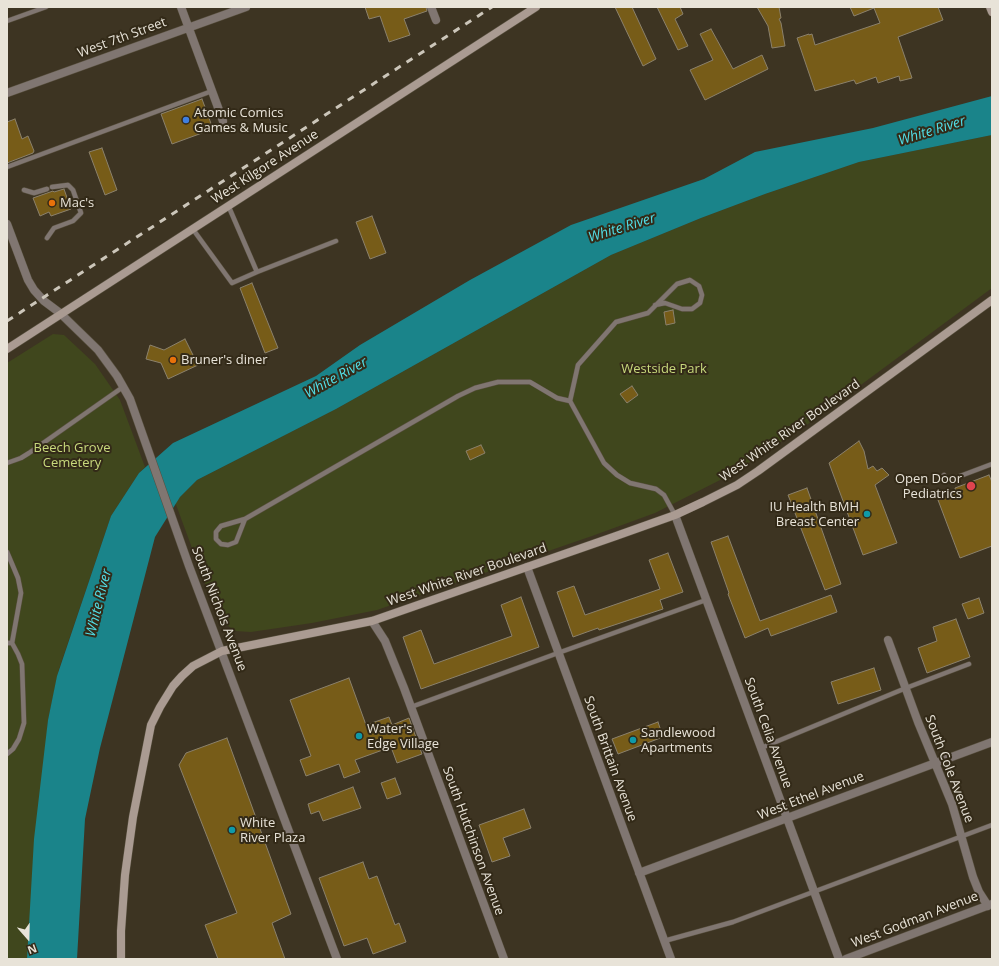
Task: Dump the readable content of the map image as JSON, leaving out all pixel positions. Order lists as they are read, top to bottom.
{
  "streets": {
    "street": [
      "West 7th Street",
      "West Kilgore Avenue",
      "West White River Boulevard",
      "South Nichols Avenue",
      "South Celia Avenue",
      "South Brittain Avenue",
      "South Cole Avenue",
      "West Ethel Avenue",
      "South Hutchinson Avenue",
      "West Godman Avenue"
    ]
  },
  "crossings": [
    ["West Kilgore Avenue", "South Nichols Avenue"],
    ["West White River Boulevard", "South Nichols Avenue"],
    ["West White River Boulevard", "South Celia Avenue"],
    ["West White River Boulevard", "South Brittain Avenue"],
    ["West White River Boulevard", "South Hutchinson Avenue"],
    ["South Celia Avenue", "West Ethel Avenue"],
    ["South Brittain Avenue", "West Ethel Avenue"],
    ["South Cole Avenue", "West Ethel Avenue"],
    ["South Cole Avenue", "West Godman Avenue"]
  ],
  "water": ["White River"],
  "parks": ["Westside Park", "Beech Grove Cemetery"],
  "places": [
    "Atomic Comics Games & Music",
    "Mac's",
    "Bruner's diner",
    "Open Door Pediatrics",
    "IU Health BMH Breast Center",
    "Water's Edge Village",
    "Sandlewood Apartments",
    "White River Plaza"
  ],
  "north": "bottom"
}
